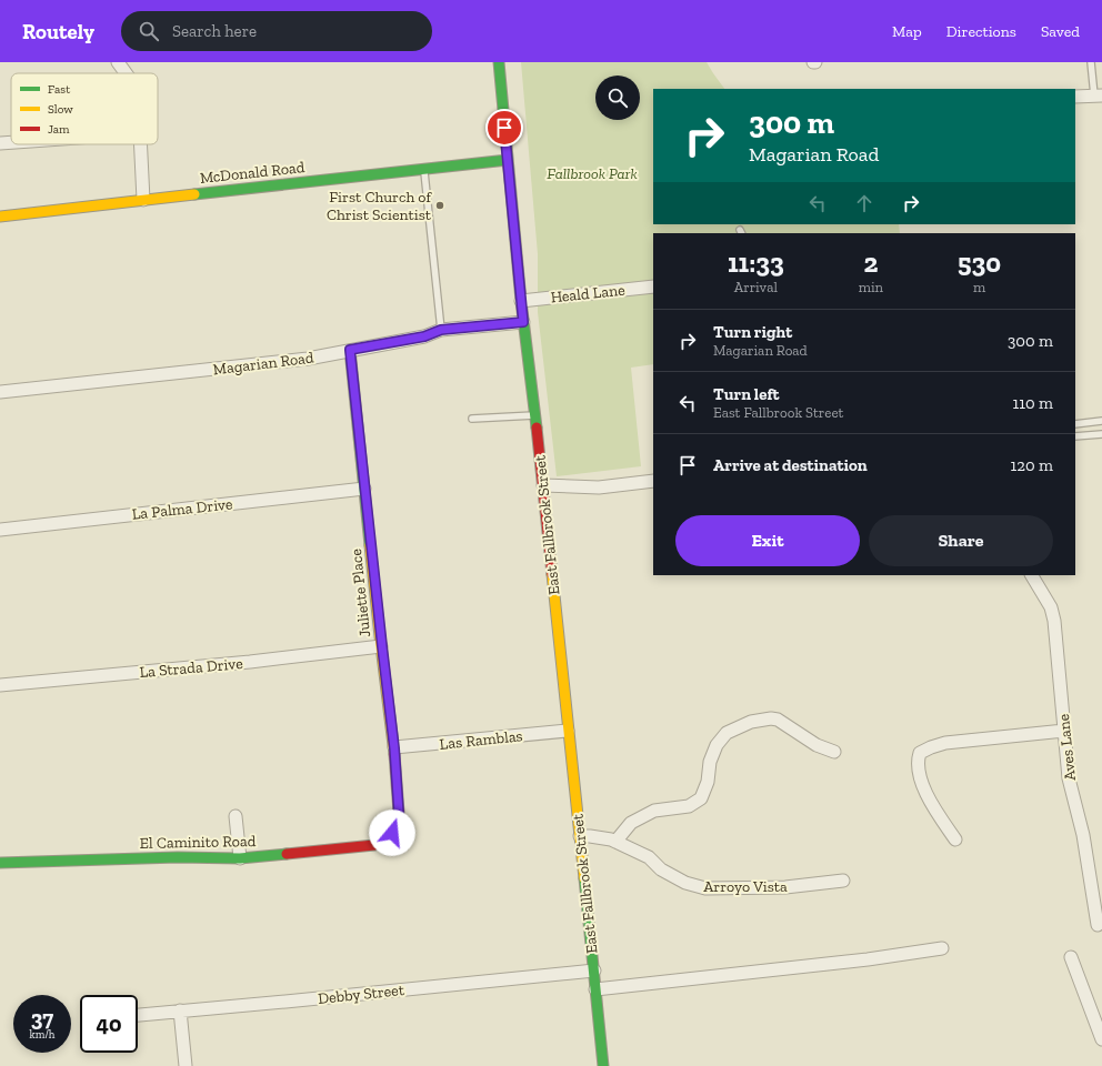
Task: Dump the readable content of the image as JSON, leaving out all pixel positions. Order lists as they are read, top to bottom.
{
  "streets": {
    "street": [
      "McDonald Road",
      "Heald Lane",
      "Magarian Road",
      "La Palma Drive",
      "East Fallbrook Street",
      "Juliette Place",
      "La Strada Drive",
      "Las Ramblas",
      "Aves Lane",
      "El Caminito Road",
      "Arroyo Vista",
      "Debby Street"
    ]
  },
  "crossings": [
    ["McDonald Road", "East Fallbrook Street"],
    ["Heald Lane", "East Fallbrook Street"],
    ["Magarian Road", "East Fallbrook Street"],
    ["Magarian Road", "Juliette Place"],
    ["La Palma Drive", "Juliette Place"],
    ["East Fallbrook Street", "Las Ramblas"],
    ["East Fallbrook Street", "Arroyo Vista"],
    ["East Fallbrook Street", "Debby Street"],
    ["Juliette Place", "La Strada Drive"],
    ["Juliette Place", "Las Ramblas"],
    ["Juliette Place", "El Caminito Road"]
  ],
  "parks": ["Fallbrook Park"],
  "places": ["First Church of Christ Scientist"],
  "legend": ["Fast", "Slow", "Jam"],
  "page": {
    "header": "Routely",
    "search": "Search here",
    "nav": ["Map", "Directions", "Saved"],
    "turn": ["300 m", "Magarian Road"],
    "eta": [
      "11:33",
      "Arrival",
      "2",
      "min",
      "530",
      "m"
    ],
    "list": [
      {
        "name": "Turn right",
        "note": "Magarian Road",
        "value": "300 m"
      },
      {
        "name": "Turn left",
        "note": "East Fallbrook Street",
        "value": "110 m"
      },
      {
        "name": "Arrive at destination",
        "value": "120 m"
      }
    ],
    "buttons": ["Exit", "Share"],
    "speed": "37 km/h",
    "limit": "40"
  }
}
